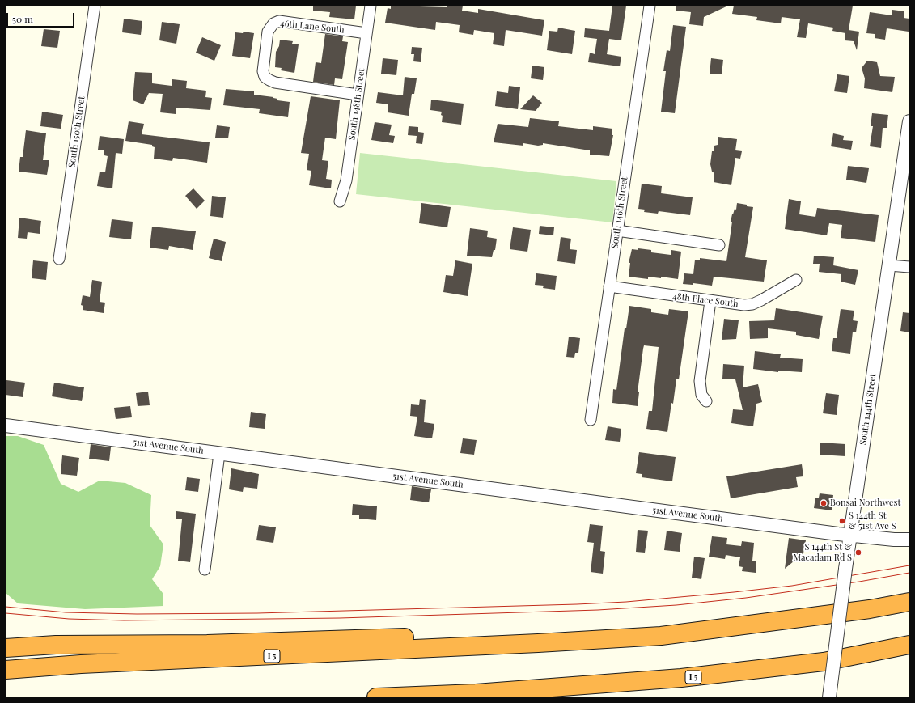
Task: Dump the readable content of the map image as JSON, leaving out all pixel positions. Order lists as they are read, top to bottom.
{
  "streets": {
    "highway": ["I 5"],
    "street": [
      "46th Lane South",
      "South 148th Street",
      "South 150th Street",
      "South 146th Street",
      "48th Place South",
      "South 144th Street",
      "51st Avenue South"
    ]
  },
  "crossings": [
    ["46th Lane South", "South 148th Street"],
    ["South 146th Street", "48th Place South"],
    ["South 144th Street", "51st Avenue South"]
  ],
  "places": ["Bonsai Northwest", "S 144th St & 51st Ave S", "S 144th St & Macadam Rd S"],
  "scale_bar": "50 m"
}
